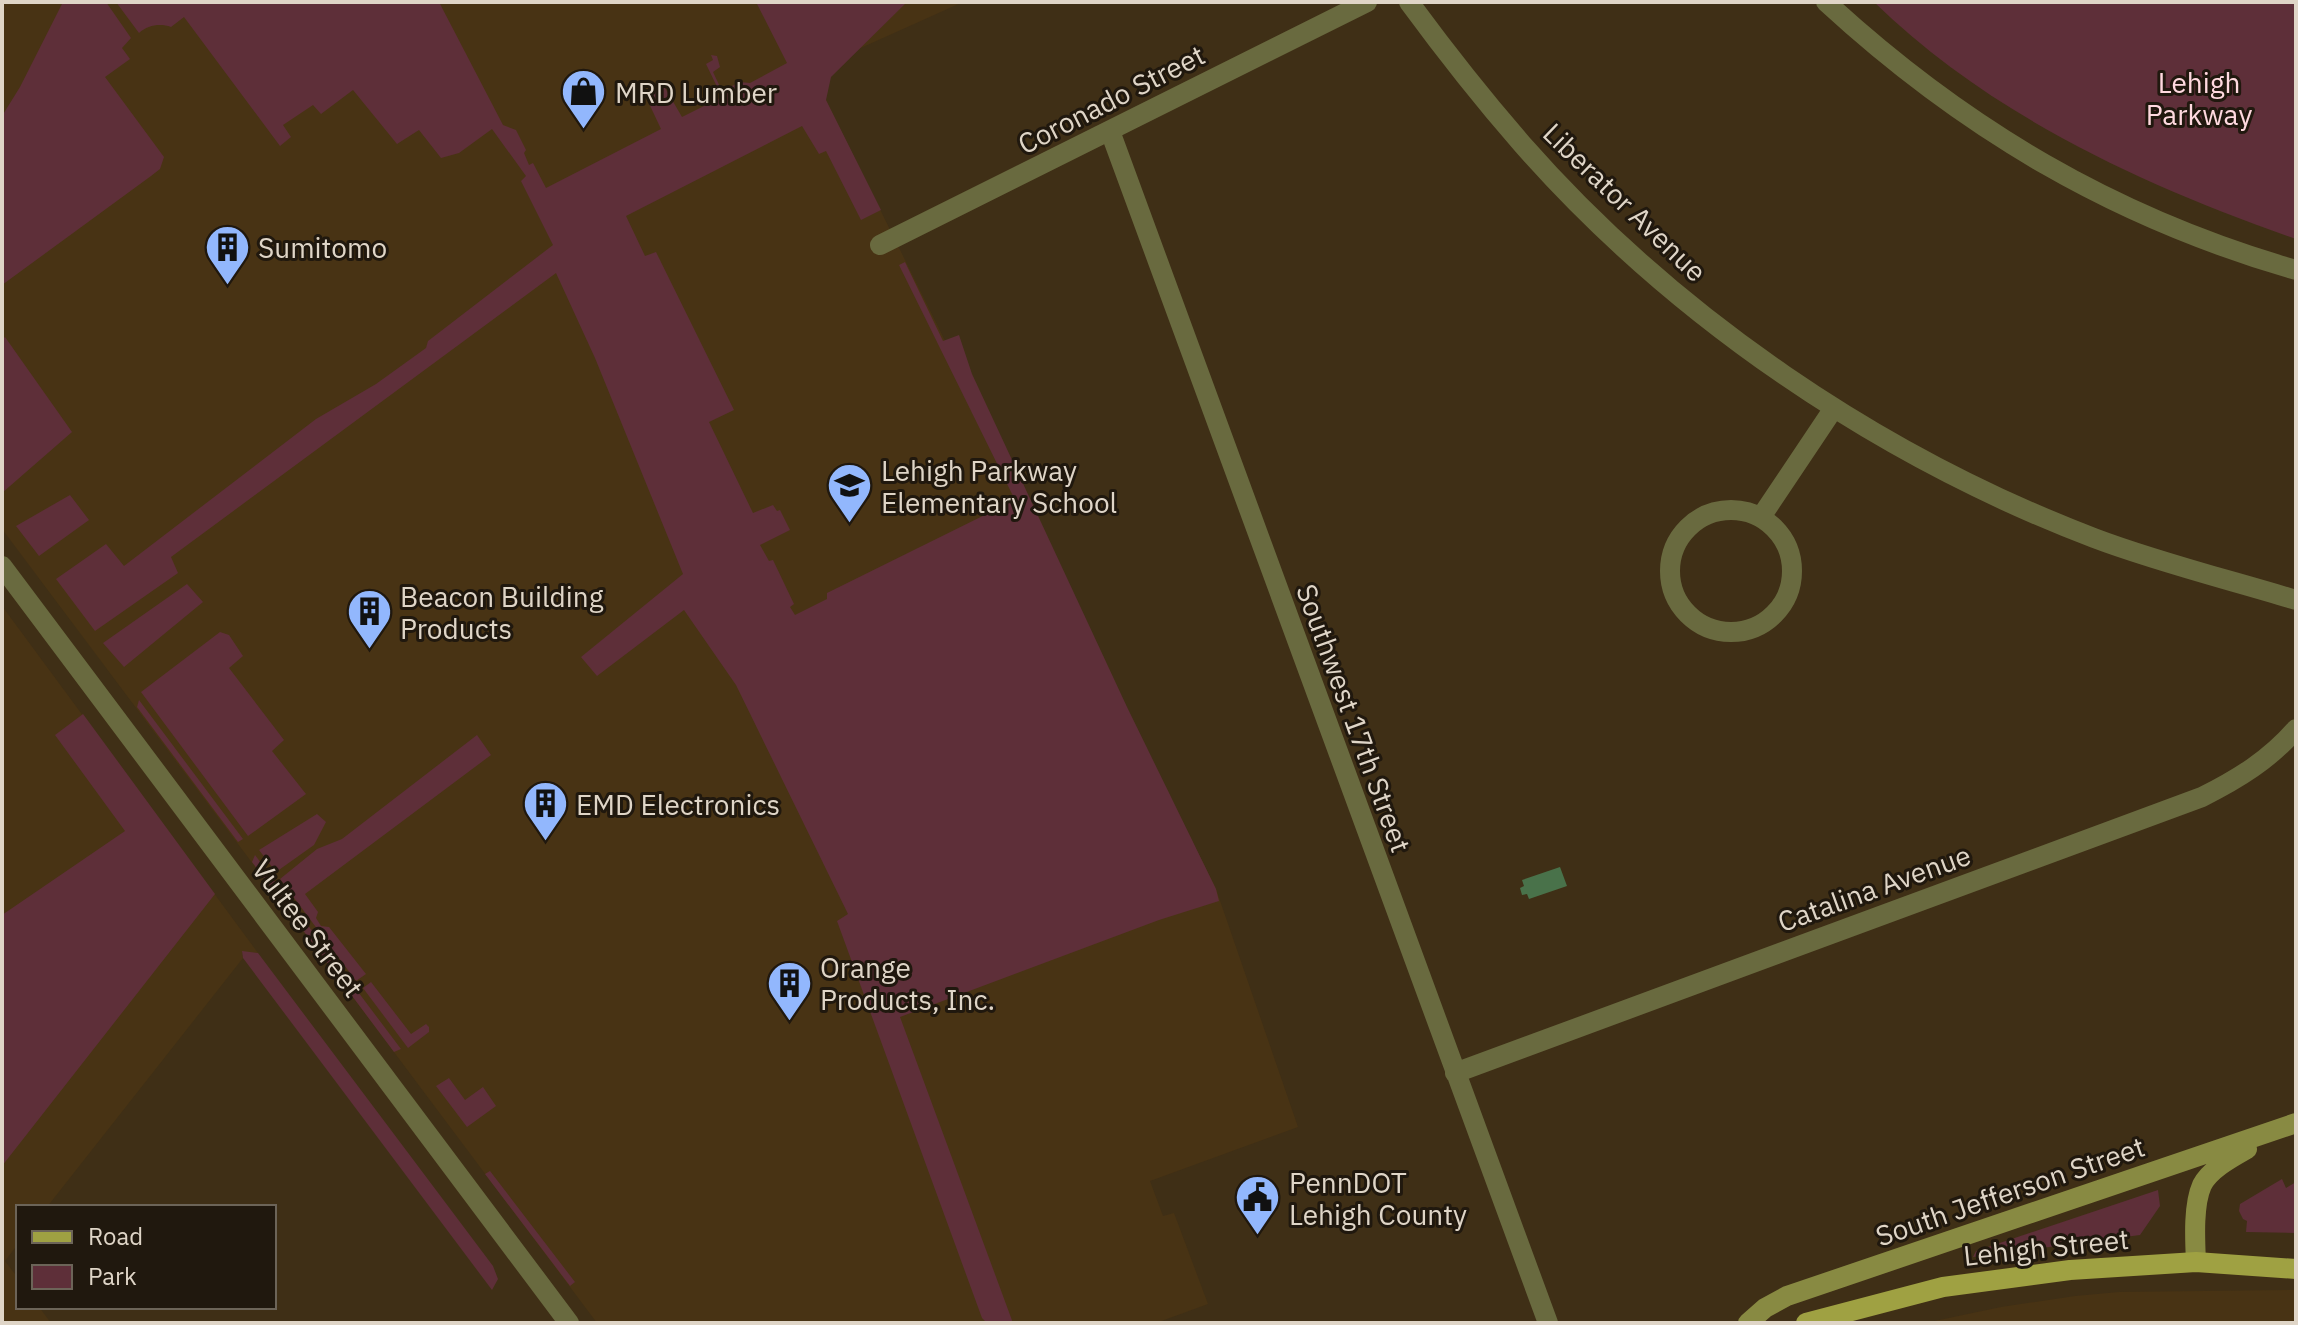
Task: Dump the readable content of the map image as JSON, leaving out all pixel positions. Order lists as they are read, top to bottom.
{
  "streets": {
    "main road": ["South Jefferson Street", "Lehigh Street"],
    "street": [
      "Coronado Street",
      "Liberator Avenue",
      "Southwest 17th Street",
      "Catalina Avenue",
      "Vultee Street"
    ]
  },
  "crossings": [
    ["Coronado Street", "Southwest 17th Street"],
    ["Southwest 17th Street", "Catalina Avenue"],
    ["South Jefferson Street", "Lehigh Street"]
  ],
  "parks": ["Lehigh Parkway"],
  "places": {
    "shop": ["MRD Lumber"],
    "building": [
      "Sumitomo",
      "Beacon Building Products",
      "EMD Electronics",
      "Orange Products, Inc."
    ],
    "school or university": ["Lehigh Parkway Elementary School"],
    "public building": ["PennDOT Lehigh County"]
  },
  "legend": ["Road", "Park"]
}
